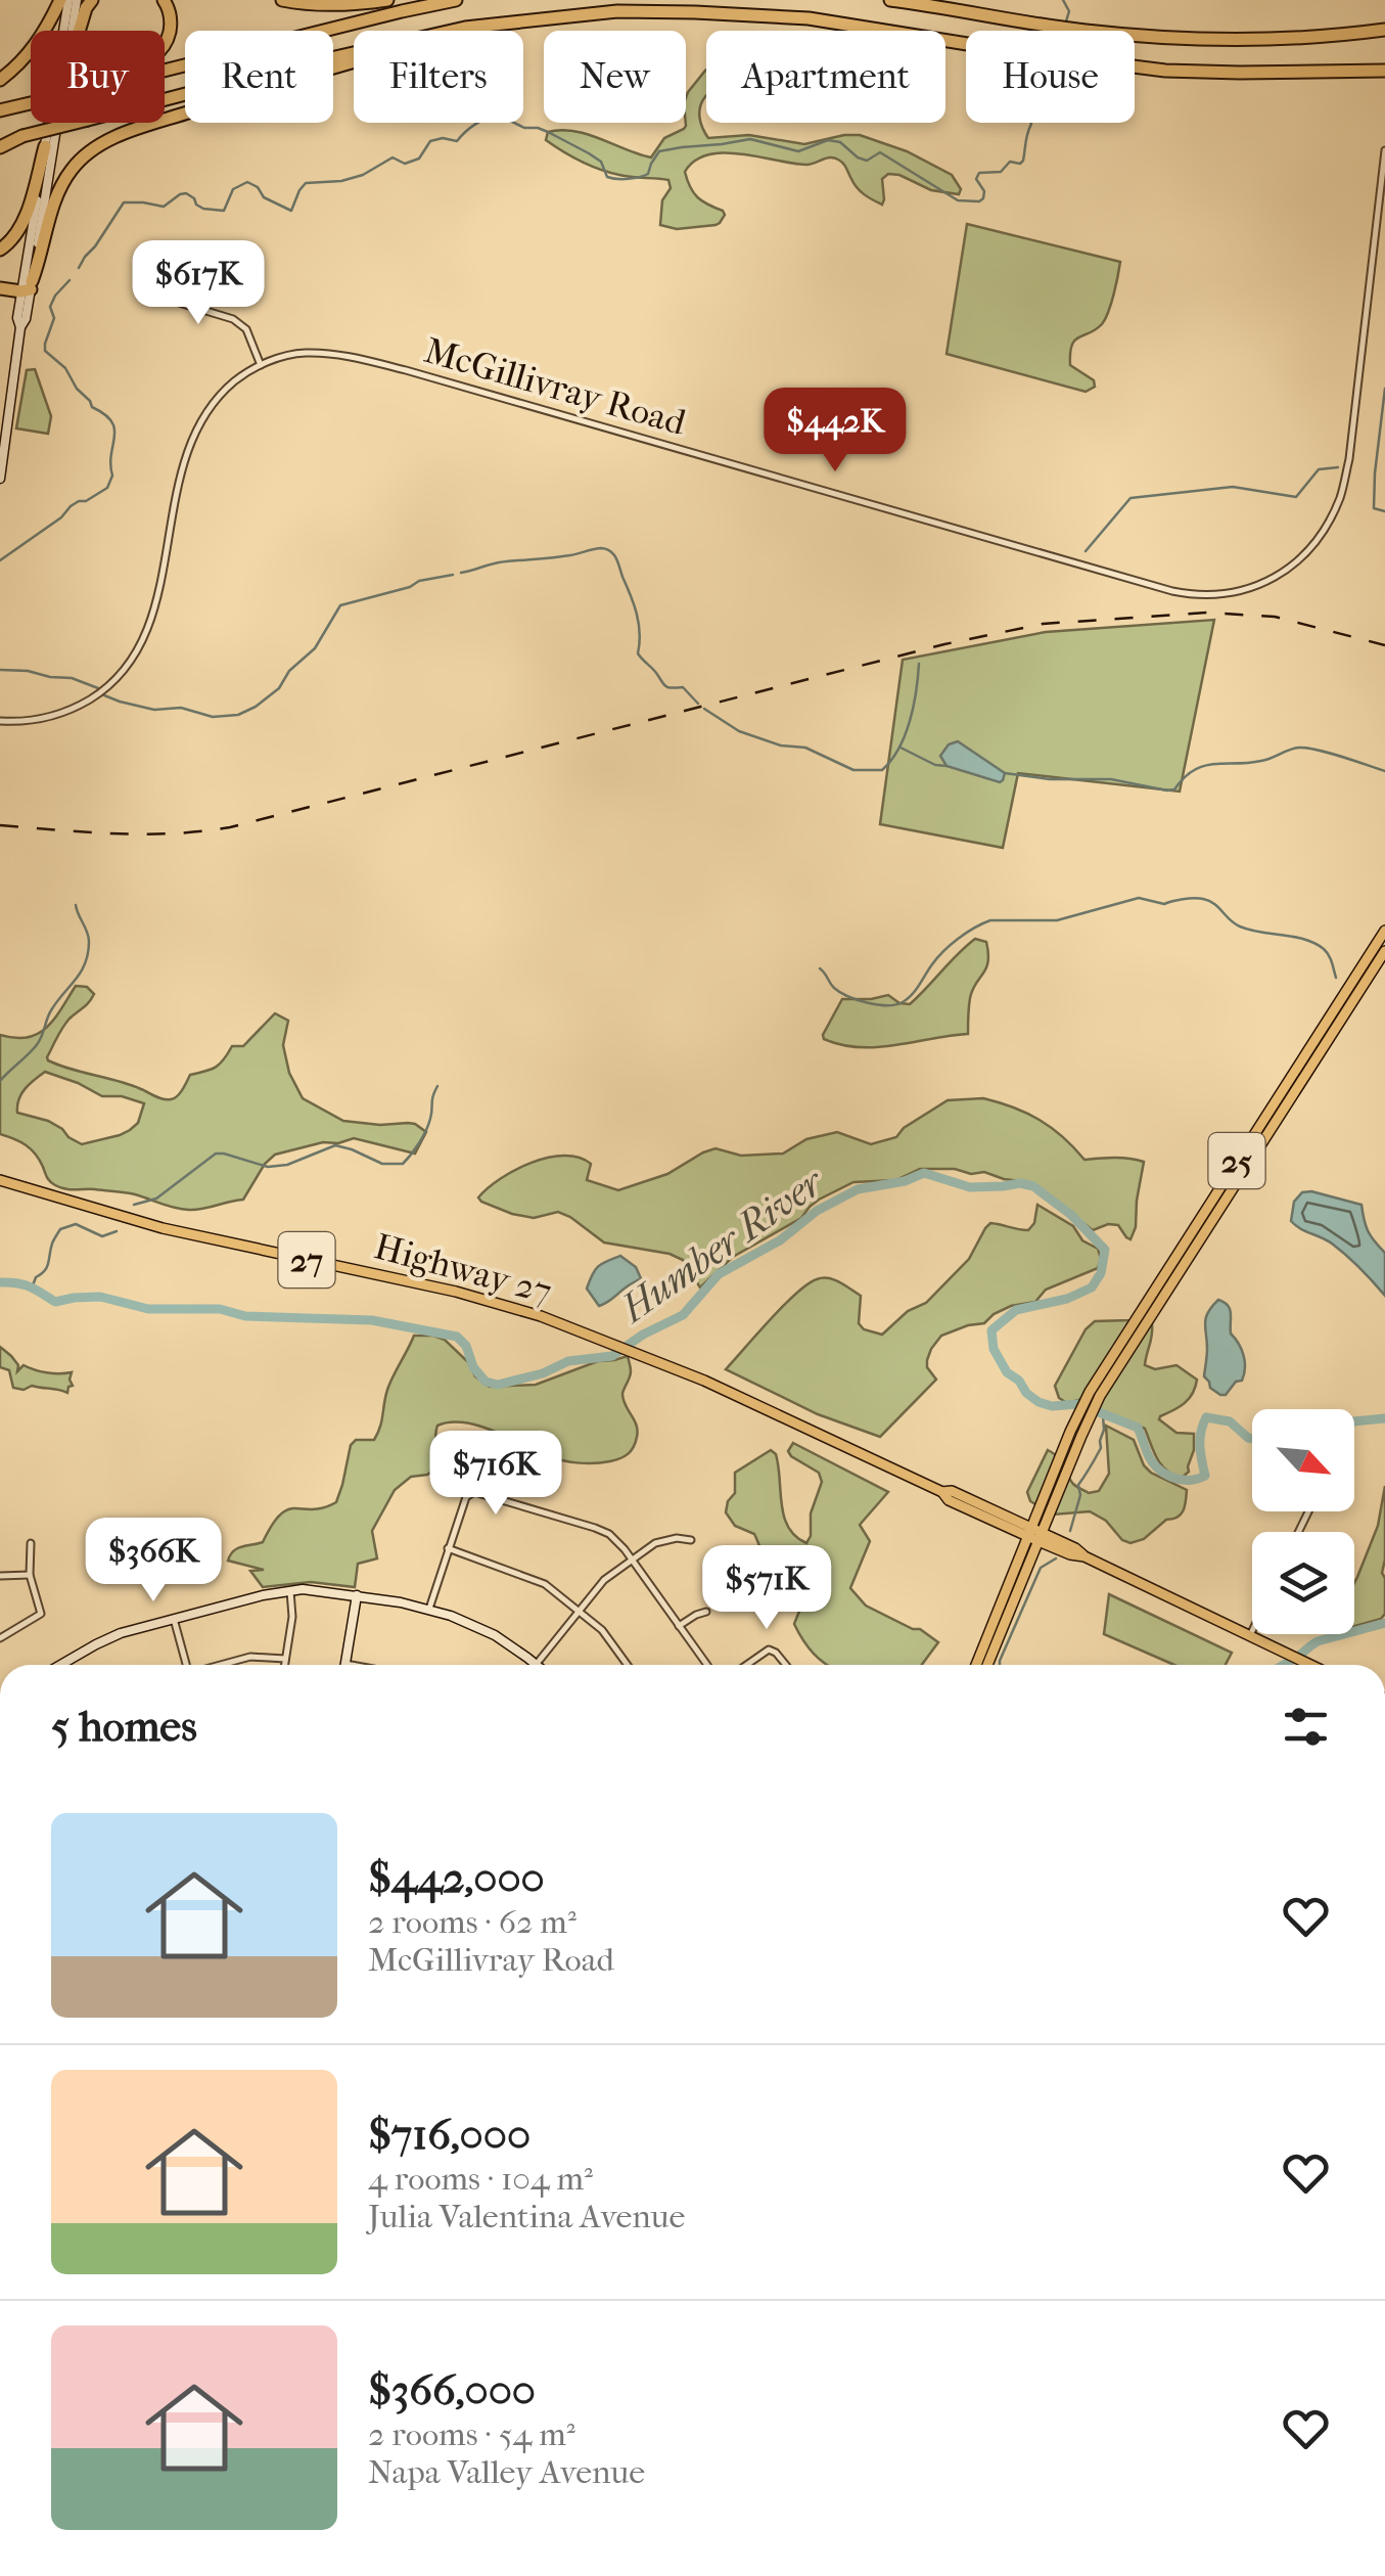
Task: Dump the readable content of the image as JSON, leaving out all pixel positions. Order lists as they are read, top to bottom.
{
  "streets": {
    "main road": ["25", "27", "Highway 27"],
    "street": ["McGillivray Road"]
  },
  "crossings": [
    ["25", "Highway 27"]
  ],
  "water": ["Humber River"],
  "north": "bottom right",
  "page": {
    "chip": [
      "Buy",
      "Rent",
      "Filters",
      "New",
      "Apartment",
      "House"
    ],
    "price": [
      "$617K",
      "$442K",
      "$716K",
      "$366K",
      "$571K"
    ],
    "heading": "5 homes",
    "list": [
      {
        "name": "$442,000",
        "note": "2 rooms · 62 m² · McGillivray Road"
      },
      {
        "name": "$716,000",
        "note": "4 rooms · 104 m² · Julia Valentina Avenue"
      },
      {
        "name": "$366,000",
        "note": "2 rooms · 54 m² · Napa Valley Avenue"
      }
    ]
  }
}
